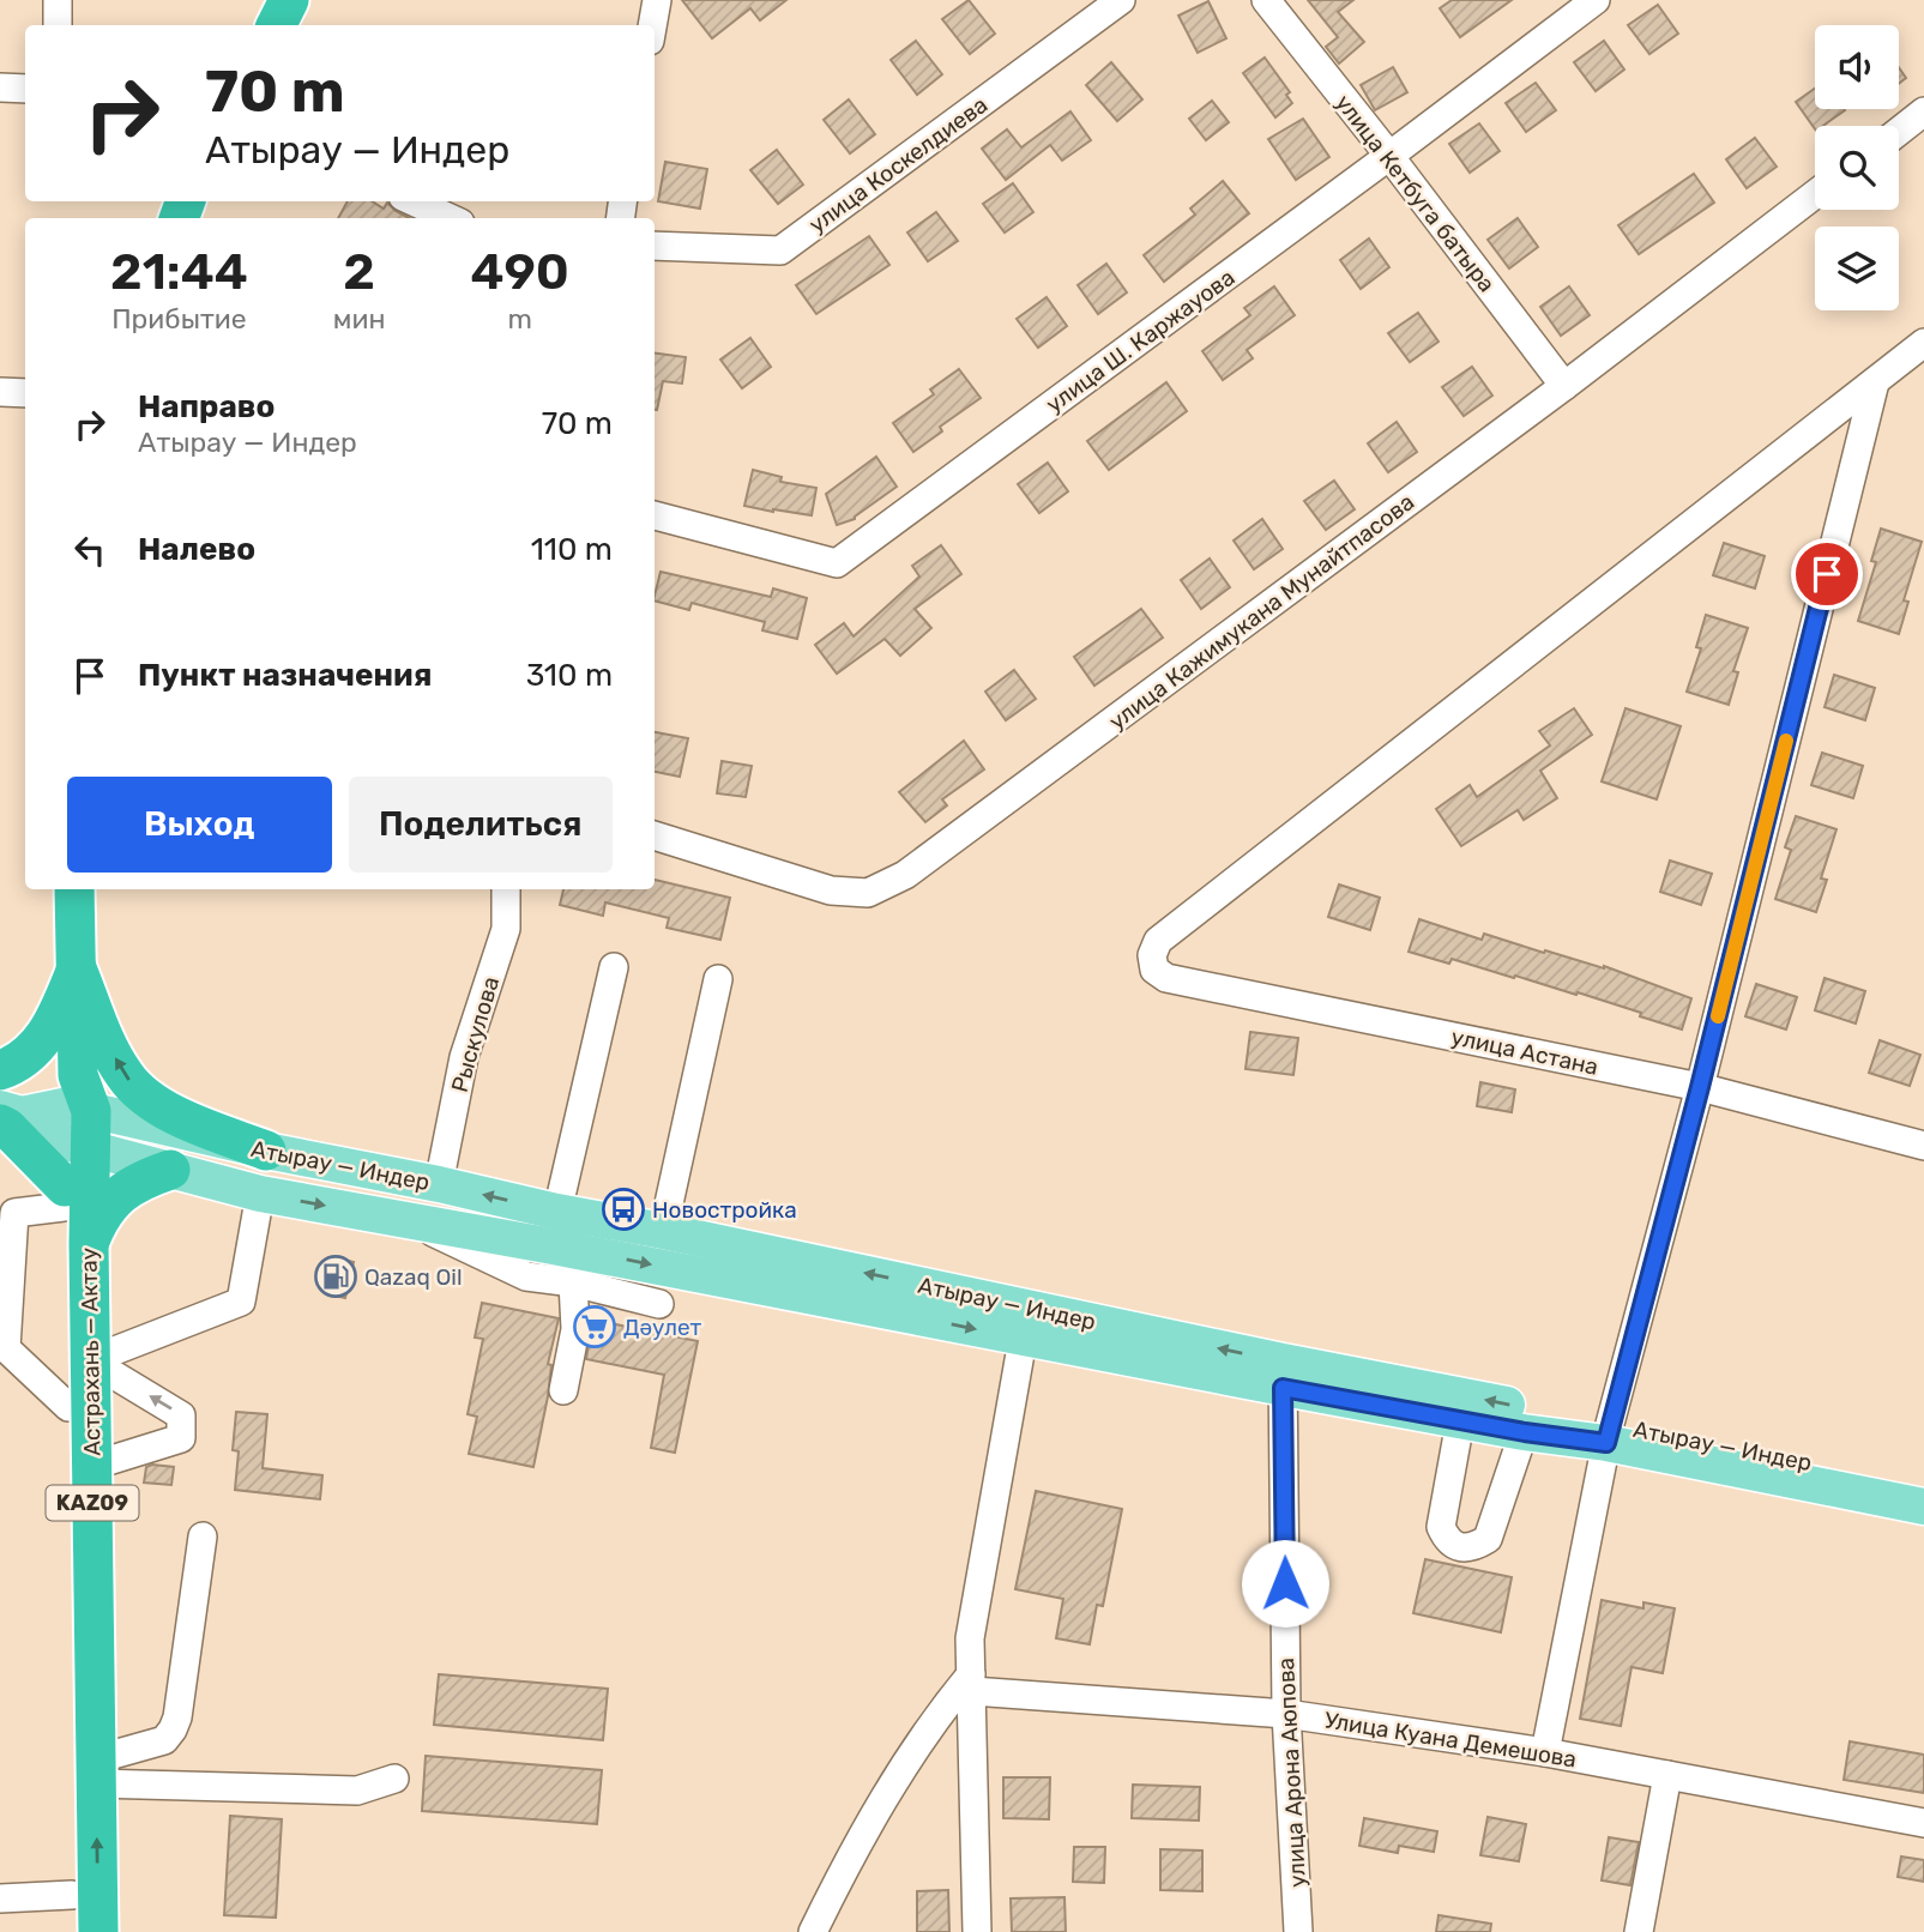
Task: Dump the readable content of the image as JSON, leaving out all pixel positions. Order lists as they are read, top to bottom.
{
  "streets": {
    "highway": ["Астрахань — Актау", "KAZ09"],
    "main road": ["Атырау — Индер"],
    "street": [
      "улица Коскелдиева",
      "улица Кетбуга батыра",
      "улица Ш. Каржауова",
      "улица Кажимукана Мунайтпасова",
      "Рыскулова",
      "улица Астана",
      "Улица Куана Демешова",
      "улица Арона Аюпова"
    ]
  },
  "crossings": [
    ["улица Кетбуга батыра", "улица Ш. Каржауова"],
    ["улица Кетбуга батыра", "улица Кажимукана Мунайтпасова"],
    ["Рыскулова", "Атырау — Индер"],
    ["Атырау — Индер", "Астрахань — Актау"],
    ["Атырау — Индер", "улица Арона Аюпова"],
    ["Улица Куана Демешова", "улица Арона Аюпова"]
  ],
  "places": {
    "bus stop": ["Новостройка"],
    "fuel station": ["Qazaq Oil"],
    "supermarket": ["Дәулет"]
  },
  "page": {
    "turn": ["70 m", "Атырау — Индер"],
    "eta": [
      "21:44",
      "Прибытие",
      "2",
      "мин",
      "490",
      "m"
    ],
    "list": [
      {
        "name": "Направо",
        "note": "Атырау — Индер",
        "value": "70 m"
      },
      {
        "name": "Налево",
        "value": "110 m"
      },
      {
        "name": "Пункт назначения",
        "value": "310 m"
      }
    ],
    "buttons": ["Выход", "Поделиться"]
  }
}
